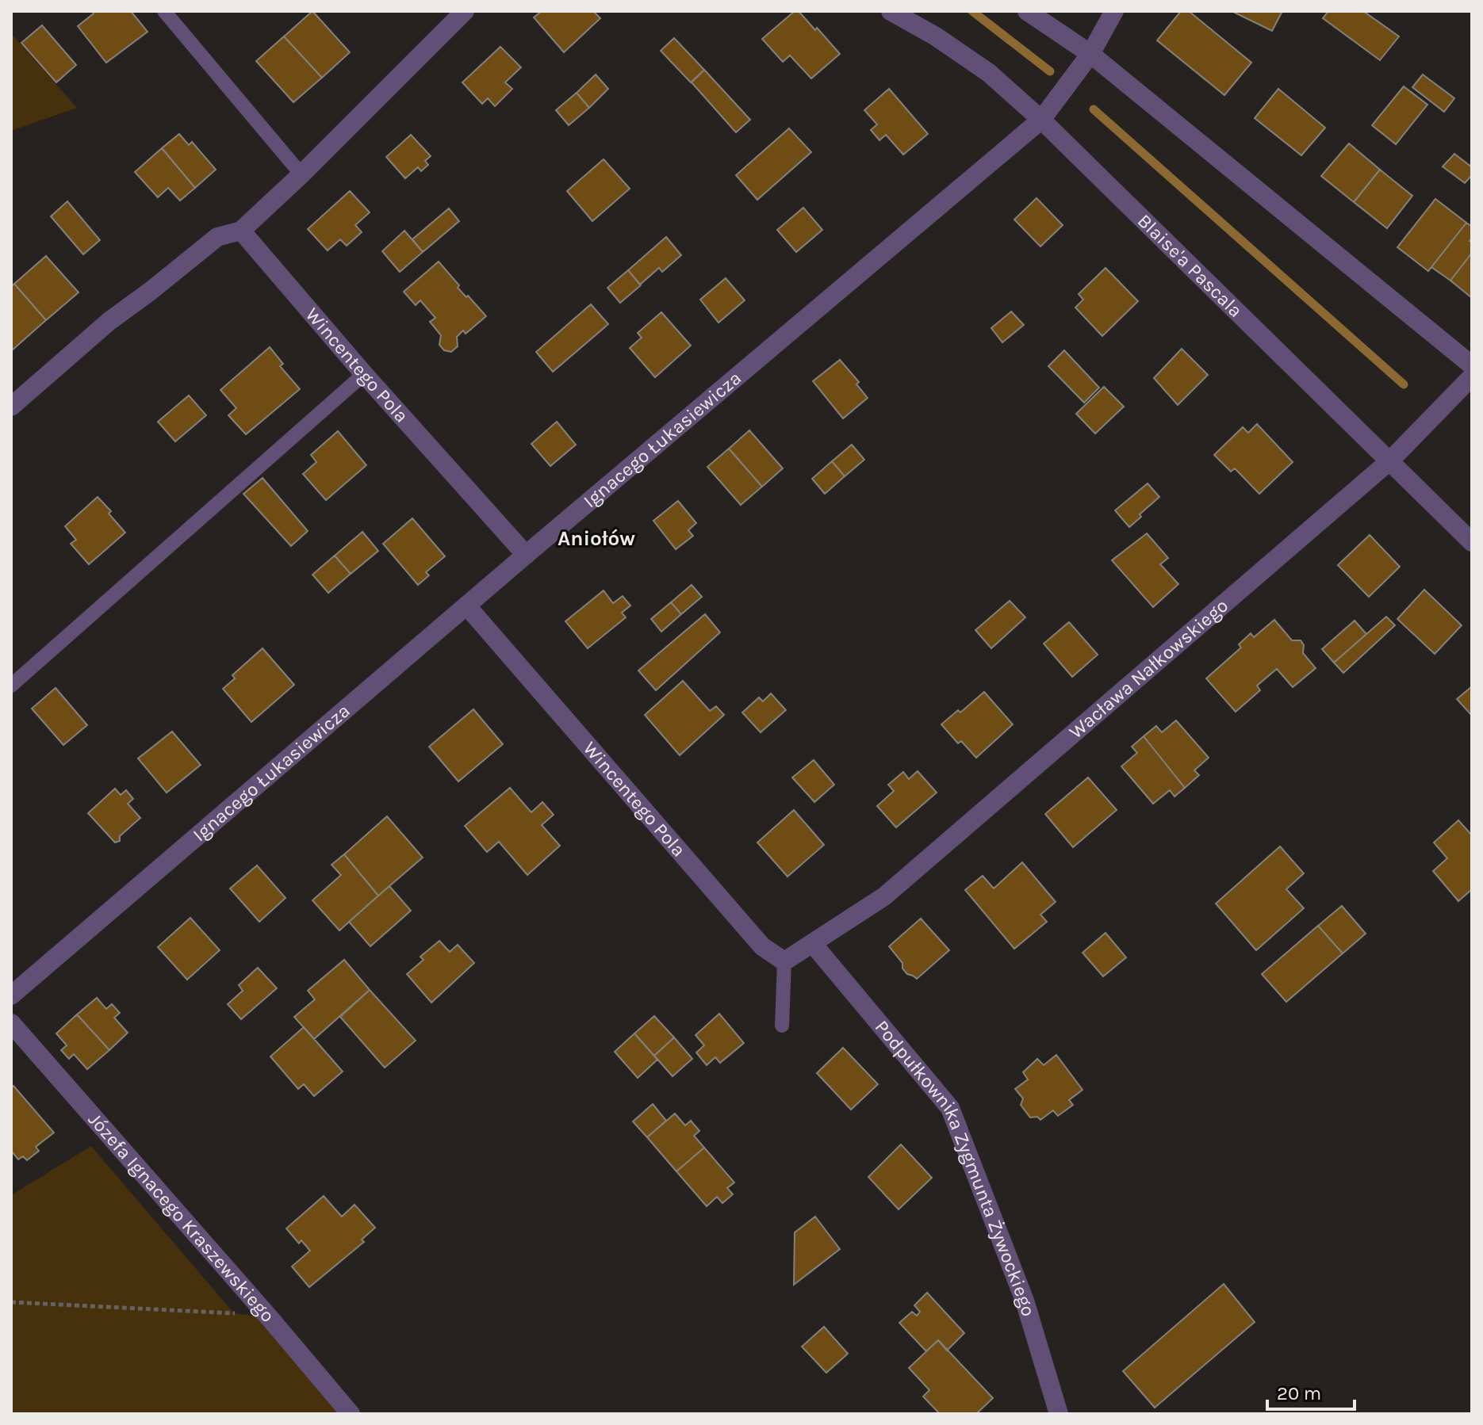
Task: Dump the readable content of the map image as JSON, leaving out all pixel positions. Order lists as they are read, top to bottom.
{
  "streets": {
    "street": [
      "Blaise'a Pascala",
      "Wincentego Pola",
      "Ignacego Łukasiewicza",
      "Wacława Nałkowskiego",
      "Podpułkownika Zygmunta Żywockiego",
      "Józefa Ignacego Kraszewskiego"
    ]
  },
  "crossings": [
    ["Blaise'a Pascala", "Ignacego Łukasiewicza"],
    ["Blaise'a Pascala", "Wacława Nałkowskiego"],
    ["Wincentego Pola", "Ignacego Łukasiewicza"],
    ["Wacława Nałkowskiego", "Podpułkownika Zygmunta Żywockiego"]
  ],
  "districts": ["Aniołów"],
  "scale_bar": "20 m"
}
